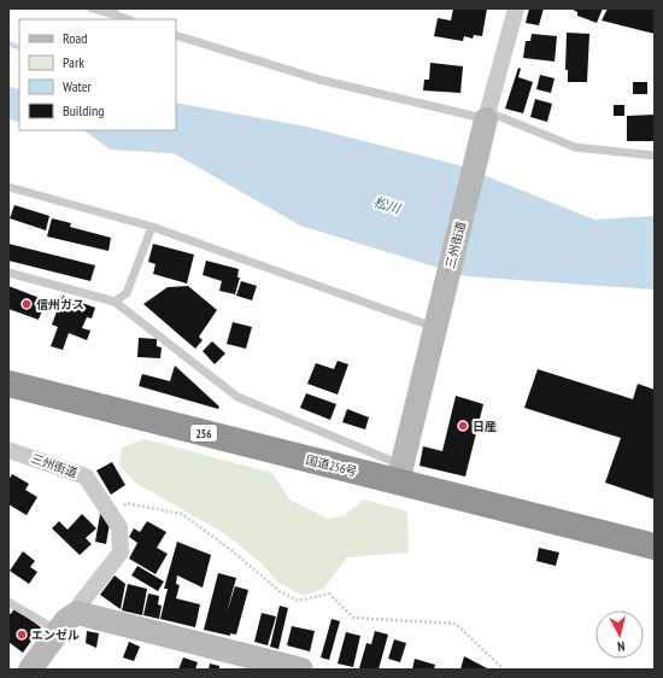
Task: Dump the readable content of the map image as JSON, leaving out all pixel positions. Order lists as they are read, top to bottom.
{
  "streets": {
    "highway": ["256", "国道256号"],
    "street": ["三州街道"]
  },
  "crossings": [
    ["三州街道", "国道256号"]
  ],
  "water": ["松川"],
  "places": ["信州ガス", "日産", "エンゼル"],
  "legend": [
    "Road",
    "Park",
    "Water",
    "Building"
  ],
  "north": "bottom"
}
